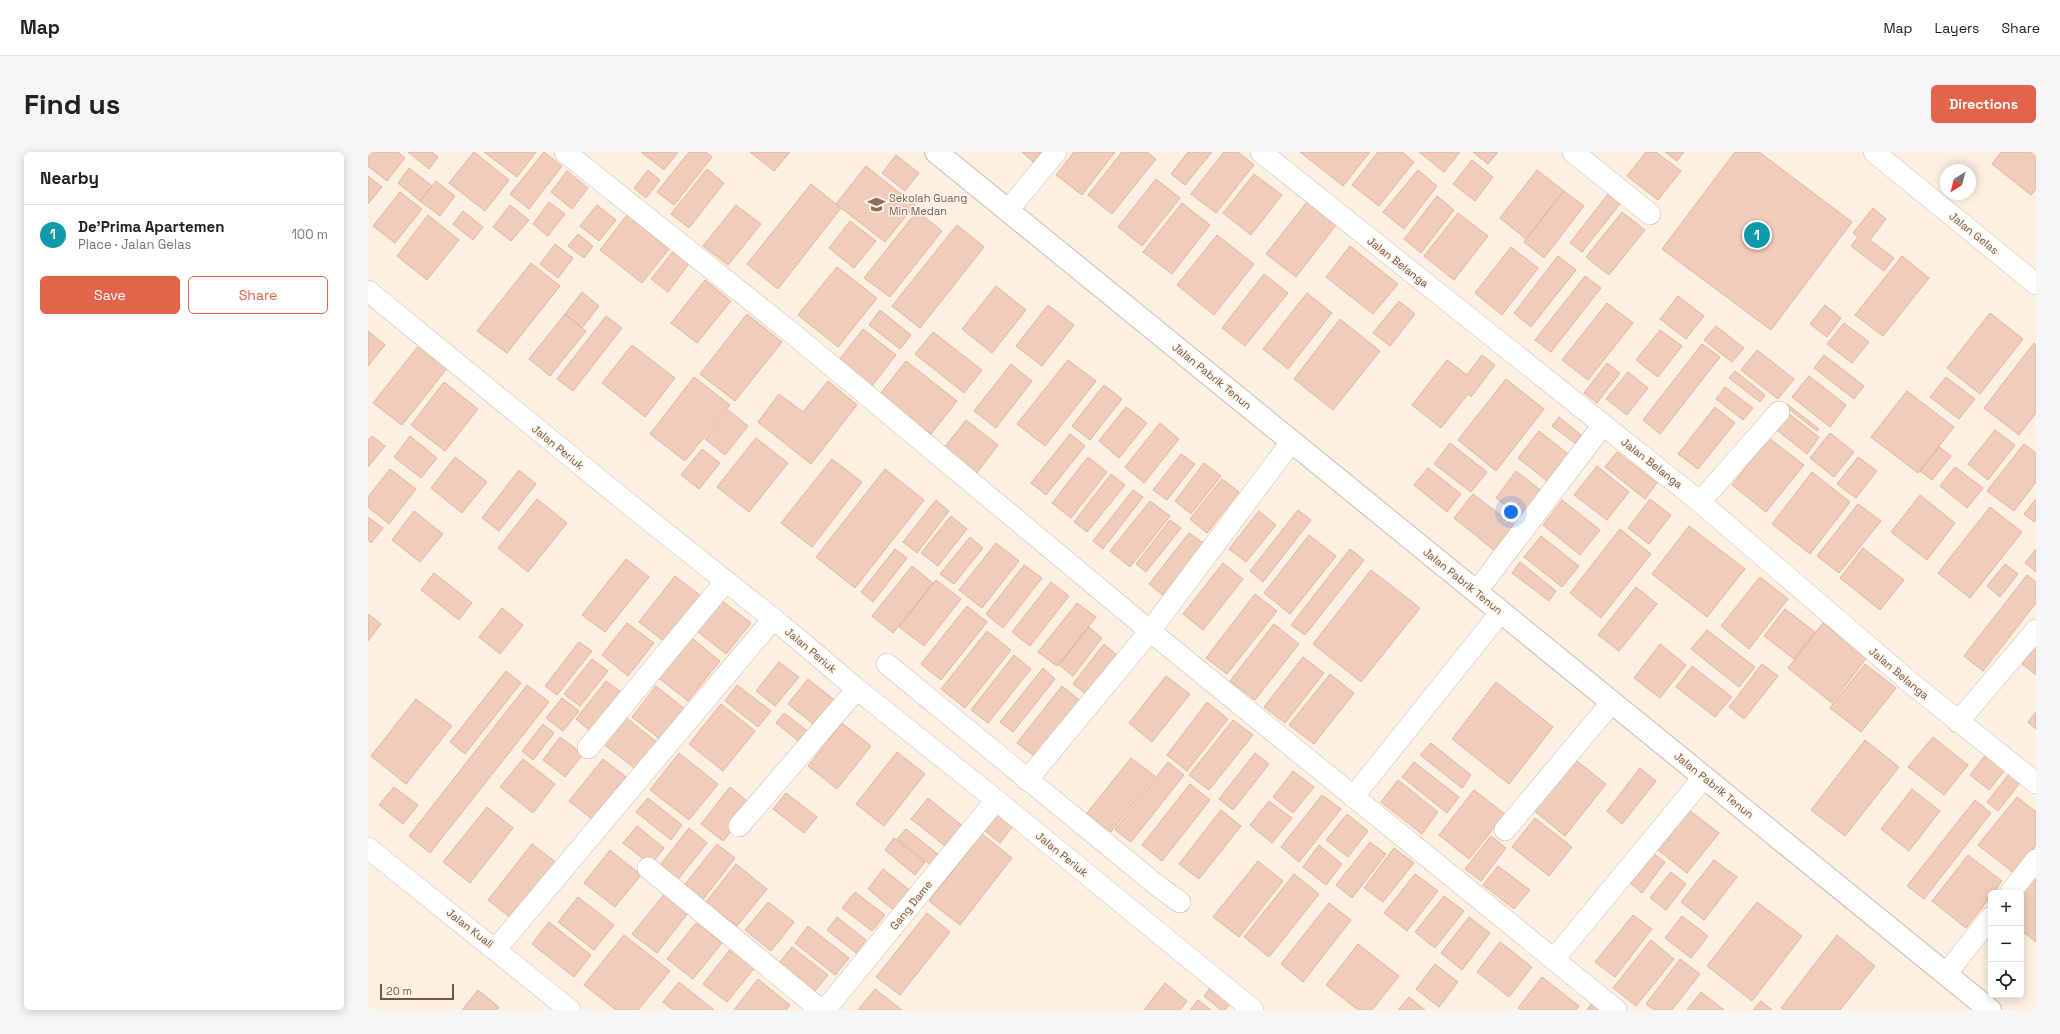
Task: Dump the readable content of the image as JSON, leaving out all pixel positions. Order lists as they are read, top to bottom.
{
  "streets": {
    "street": [
      "Jalan Gelas",
      "Jalan Belanga",
      "Jalan Pabrik Tenun",
      "Jalan Periuk",
      "Gang Dame",
      "Jalan Kuali"
    ]
  },
  "crossings": [
    ["Jalan Periuk", "Gang Dame"]
  ],
  "places": {
    "school or university": ["Sekolah Guang Min Medan"]
  },
  "scale_bar": "20 m",
  "north": "bottom left",
  "page": {
    "header": "Map",
    "nav": ["Map", "Layers", "Share"],
    "buttons": [
      "Directions",
      ["Save", "Share"]
    ],
    "title": "Find us",
    "heading": "Nearby",
    "list": [
      {
        "mark": "1",
        "name": "De'Prima Apartemen",
        "note": "Place · Jalan Gelas",
        "value": "100 m"
      }
    ],
    "pins": "1",
    "map_buttons": ["+", "−"],
    "scale": "20 m"
  }
}
